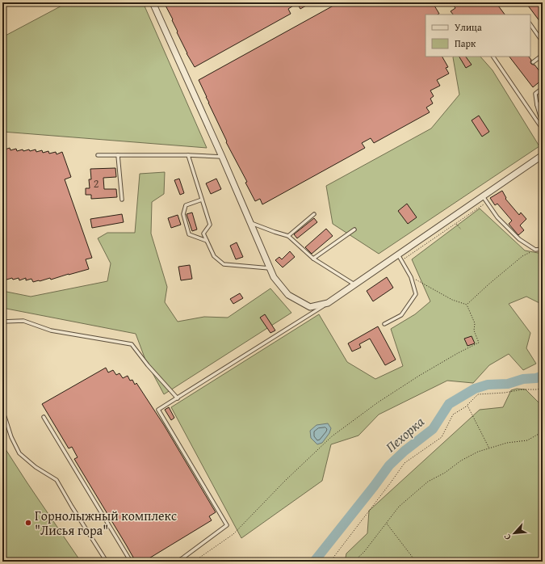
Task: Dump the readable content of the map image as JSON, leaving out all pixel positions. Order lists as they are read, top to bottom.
{
  "water": ["Пехорка"],
  "places": ["Горнолыжный комплекс \"Лисья гора\""],
  "house_numbers": ["2"],
  "legend": ["Улица", "Парк"],
  "north": "bottom left"
}
